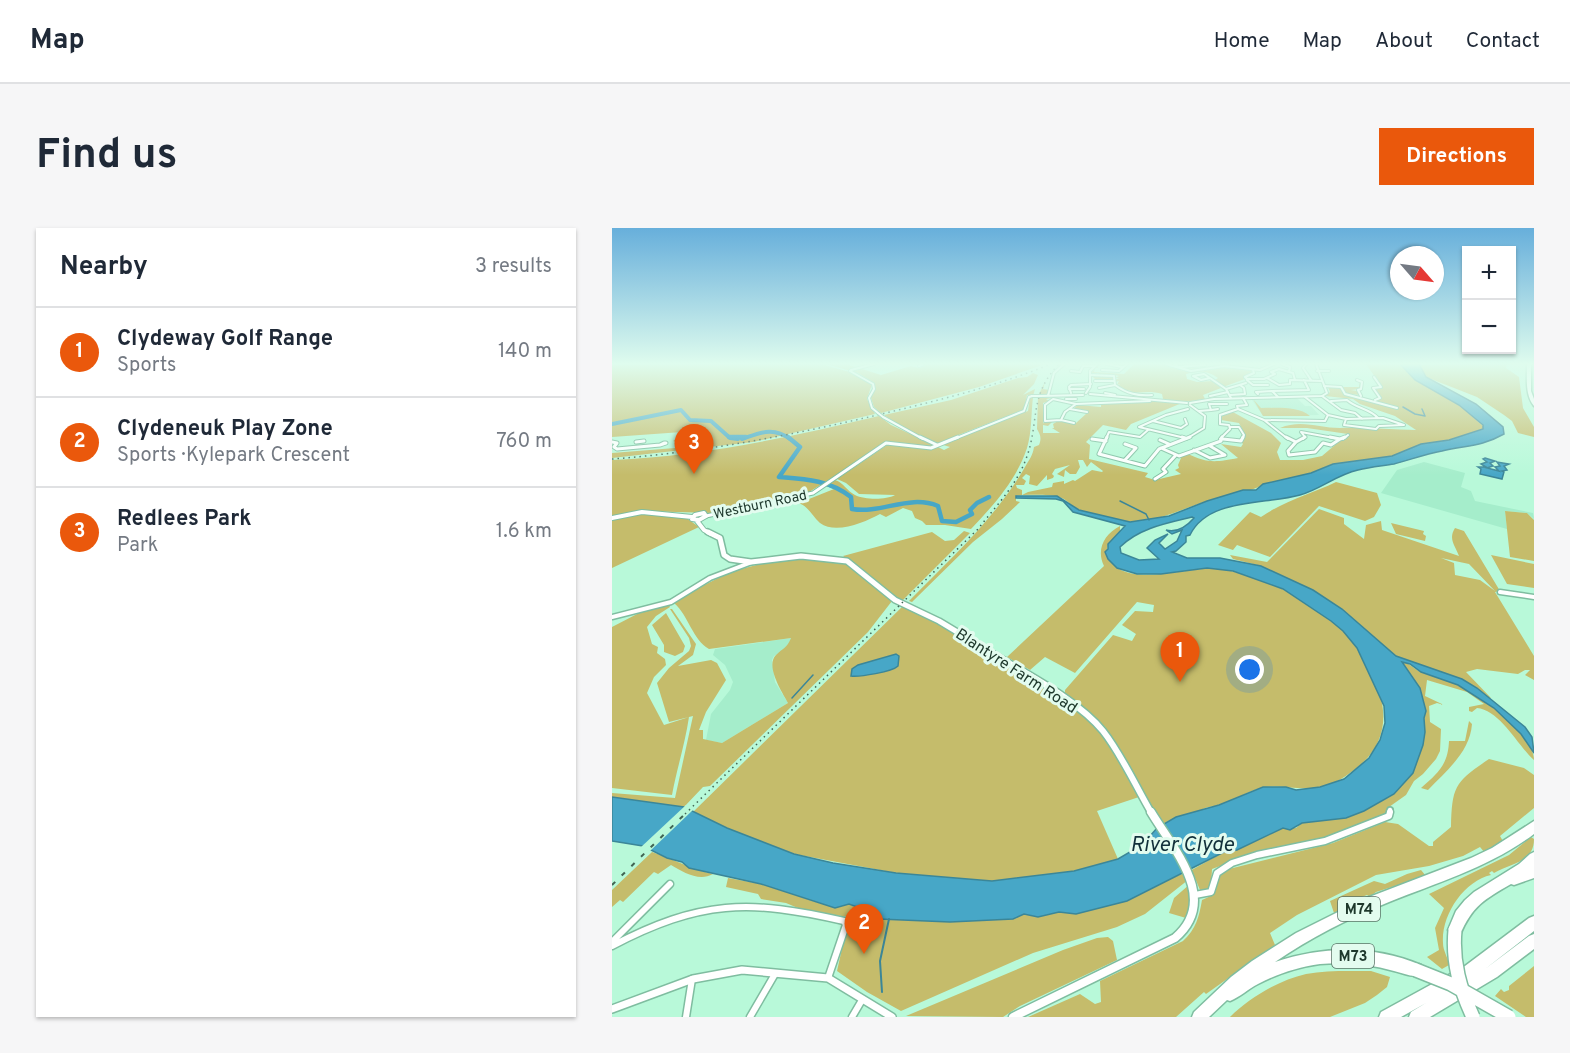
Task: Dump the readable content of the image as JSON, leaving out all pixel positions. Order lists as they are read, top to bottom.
{
  "streets": {
    "highway": ["M74", "M73"],
    "main road": ["Blantyre Farm Road"],
    "street": ["Westburn Road"]
  },
  "crossings": [
    ["M74", "M73"]
  ],
  "water": ["River Clyde"],
  "north": "bottom right",
  "page": {
    "header": "Map",
    "nav": [
      "Home",
      "Map",
      "About",
      "Contact"
    ],
    "buttons": "Directions",
    "title": "Find us",
    "heading": ["Nearby", "3 results"],
    "map_buttons": ["+", "−"],
    "list": [
      {
        "mark": "1",
        "name": "Clydeway Golf Range",
        "note": "Sports",
        "value": "140 m"
      },
      {
        "mark": "2",
        "name": "Clydeneuk Play Zone",
        "note": "Sports · Kylepark Crescent",
        "value": "760 m"
      },
      {
        "mark": "3",
        "name": "Redlees Park",
        "note": "Park",
        "value": "1.6 km"
      }
    ],
    "pins": ["3", "1", "2"]
  }
}
